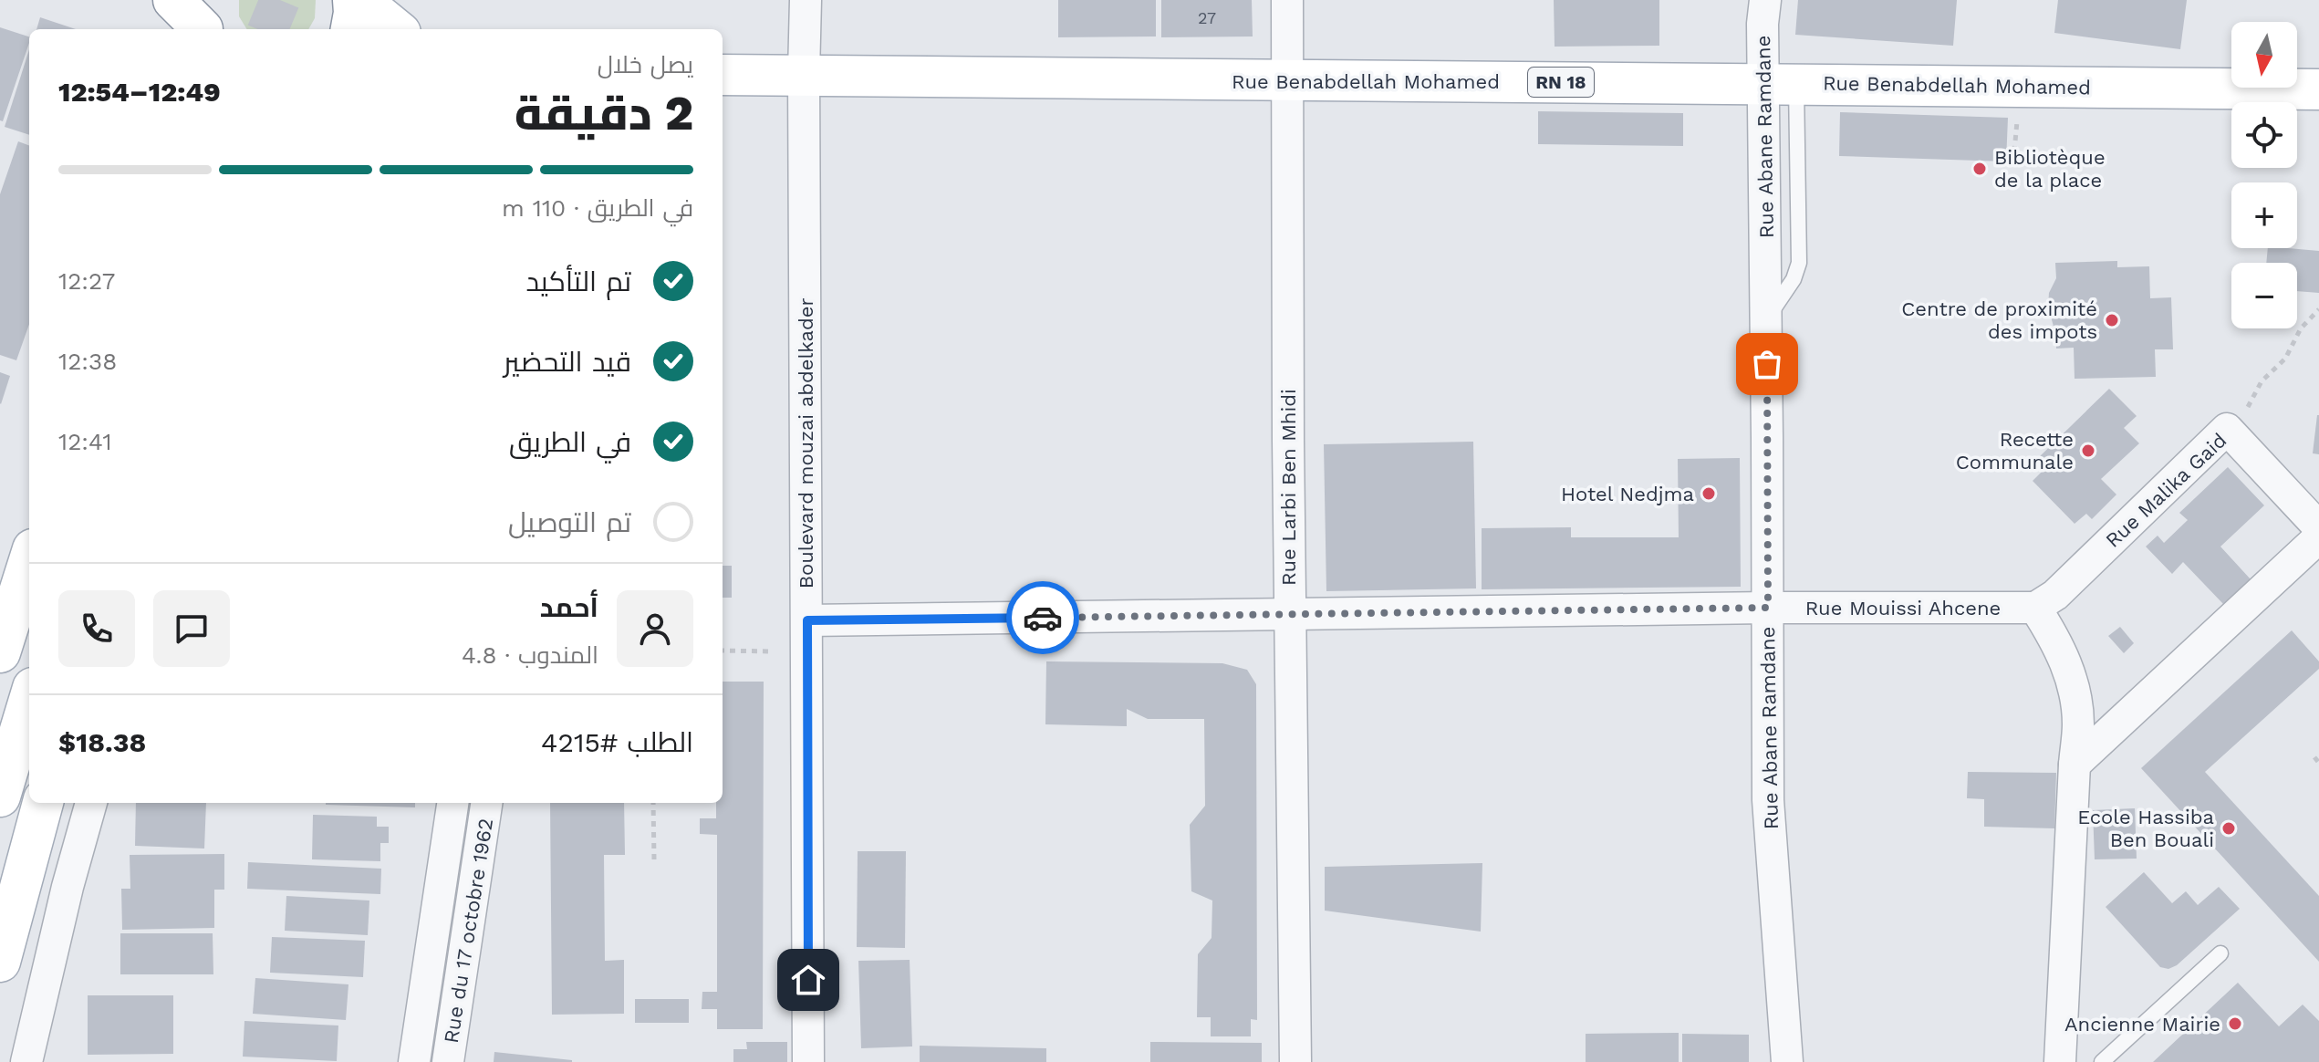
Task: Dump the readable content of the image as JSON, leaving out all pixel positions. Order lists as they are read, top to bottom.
{
  "streets": {
    "main road": ["Rue Benabdellah Mohamed", "RN 18"],
    "street": [
      "Rue Abane Ramdane",
      "Boulevard mouzai abdelkader",
      "Rue Larbi Ben Mhidi",
      "Rue Malika Gaid",
      "Rue Mouissi Ahcene",
      "Rue du 17 octobre 1962"
    ]
  },
  "crossings": [
    ["Rue Benabdellah Mohamed", "Rue Abane Ramdane"],
    ["Rue Benabdellah Mohamed", "Boulevard mouzai abdelkader"],
    ["Rue Benabdellah Mohamed", "Rue Larbi Ben Mhidi"],
    ["Rue Abane Ramdane", "Rue Mouissi Ahcene"],
    ["Boulevard mouzai abdelkader", "Rue Mouissi Ahcene"],
    ["Rue Larbi Ben Mhidi", "Rue Mouissi Ahcene"],
    ["Rue Malika Gaid", "Rue Mouissi Ahcene"]
  ],
  "places": [
    "Bibliotèque de la place",
    "Centre de proximité des impots",
    "Recette Communale",
    "Hotel Nedjma",
    "Ecole Hassiba Ben Bouali",
    "Ancienne Mairie"
  ],
  "house_numbers": ["27"],
  "north": "bottom",
  "page": {
    "map_buttons": ["+", "−"],
    "heading": ["2 دقيقة", "يصل خلال", "12:49–12:54"],
    "panel": [
      "أحمد",
      "المندوب · 4.8",
      "الطلب #4215",
      "$18.38"
    ],
    "bar": "في الطريق · 110 m",
    "list": [
      ["تم التأكيد", "12:27"],
      ["قيد التحضير", "12:38"],
      ["في الطريق", "12:41"],
      "تم التوصيل"
    ]
  }
}
